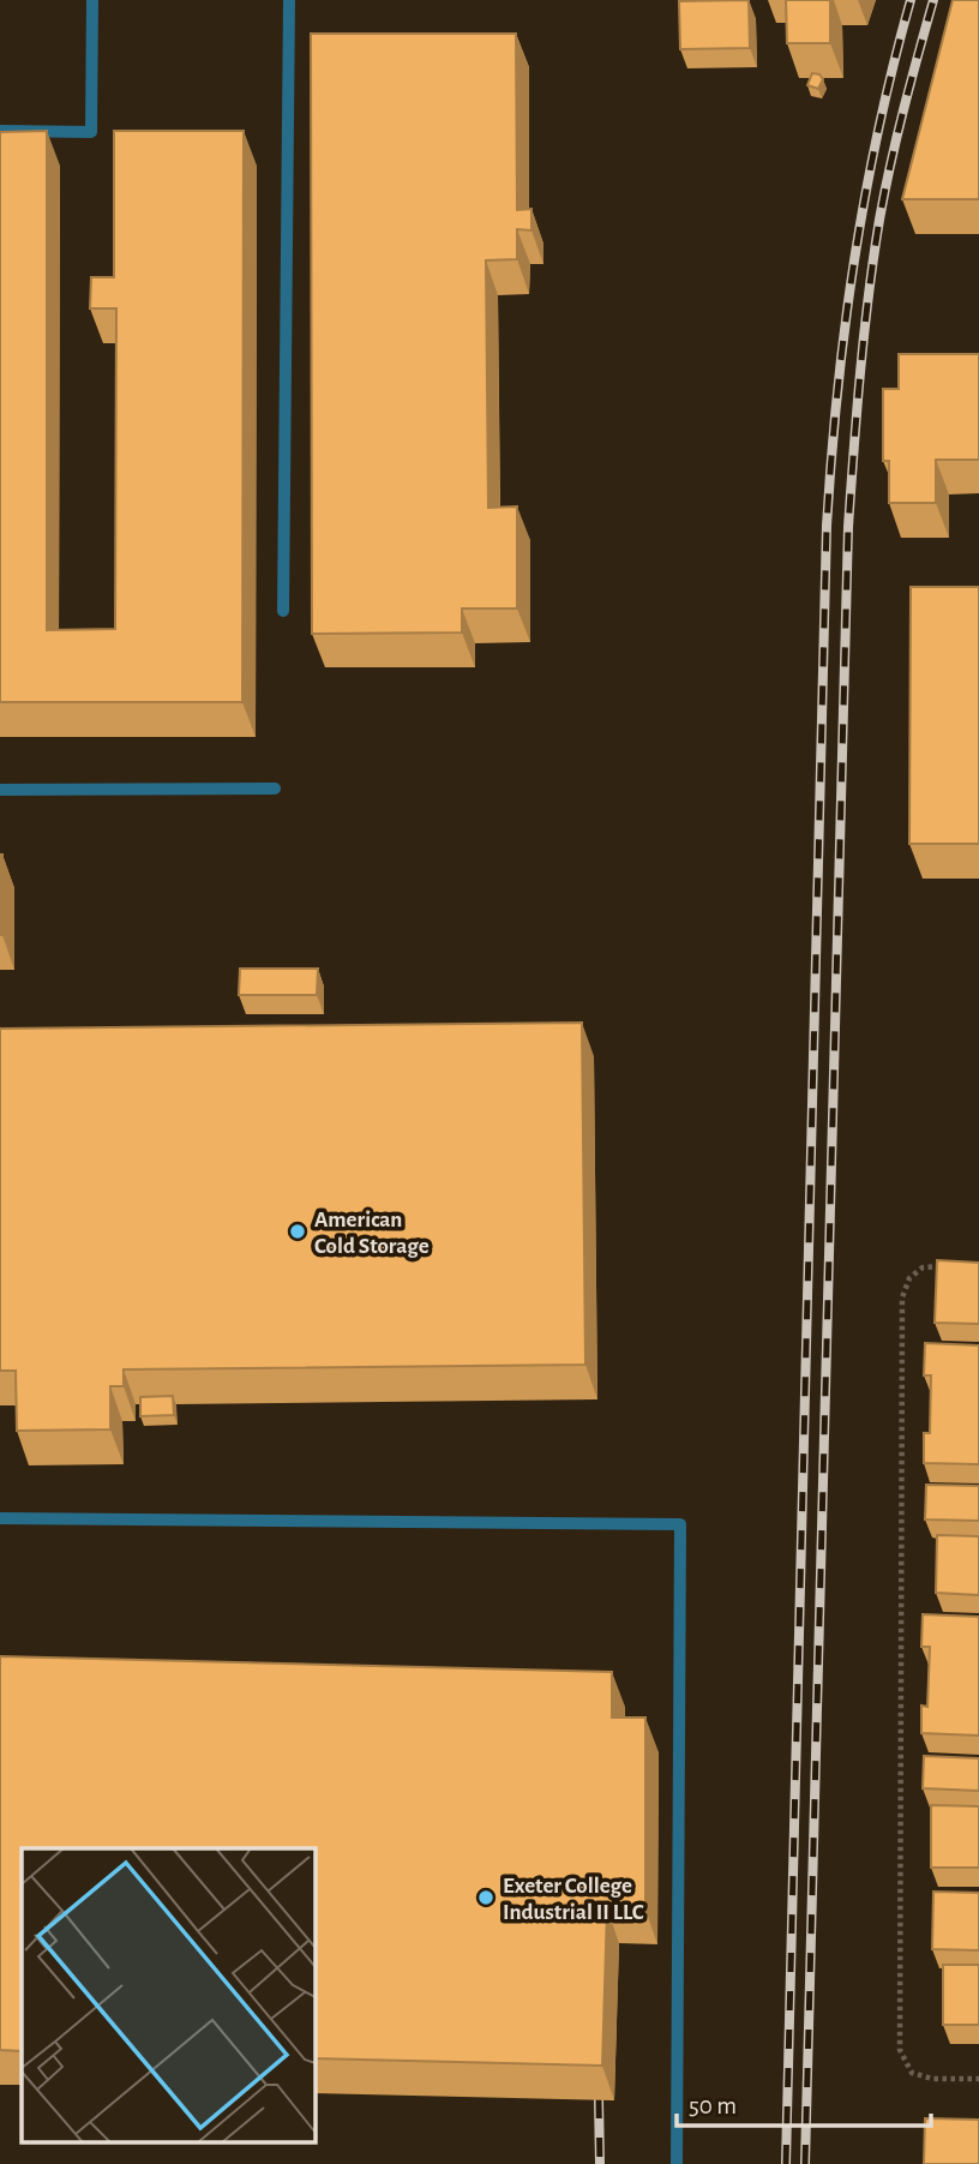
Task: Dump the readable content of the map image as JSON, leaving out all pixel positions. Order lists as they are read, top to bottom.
{
  "places": ["American Cold Storage", "Exeter College Industrial II LLC"],
  "scale_bar": "50 m"
}
